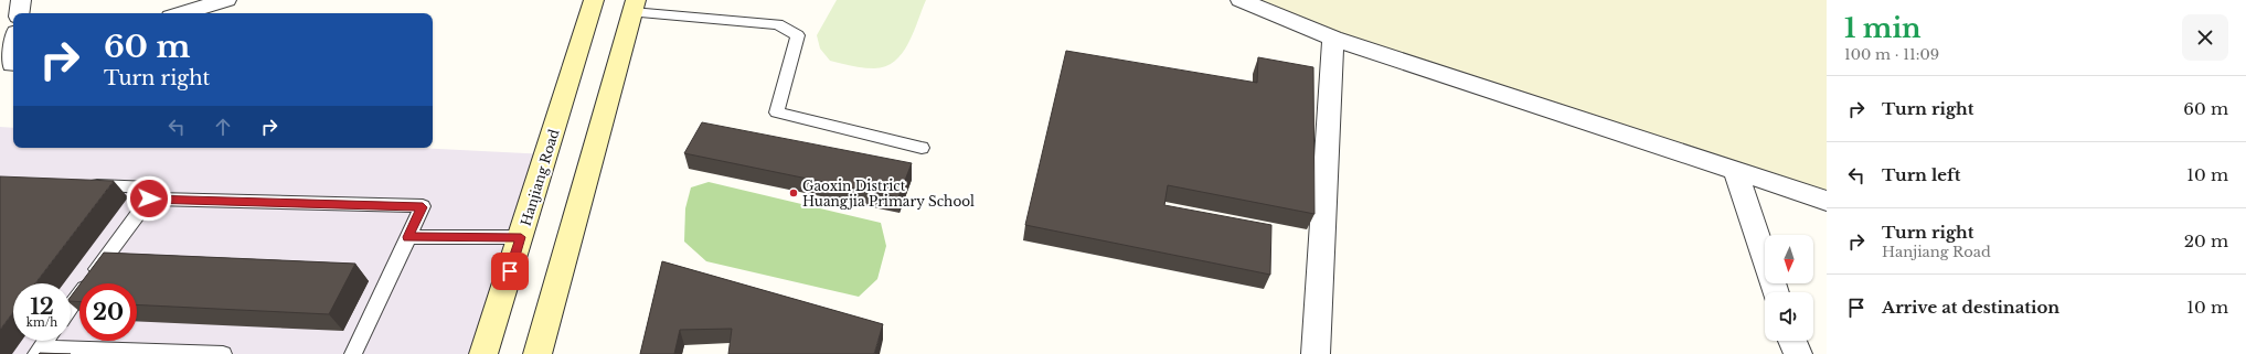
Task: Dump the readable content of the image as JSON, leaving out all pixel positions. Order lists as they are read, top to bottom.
{
  "streets": {
    "main road": ["Hanjiang Road"]
  },
  "places": ["Gaoxin District Huangjia Primary School"],
  "north": "bottom",
  "page": {
    "heading": ["1 min", "100 m · 11:09"],
    "turn": ["60 m", "Turn right"],
    "list": [
      {
        "name": "Turn right",
        "value": "60 m"
      },
      {
        "name": "Turn left",
        "value": "10 m"
      },
      {
        "name": "Turn right",
        "note": "Hanjiang Road",
        "value": "20 m"
      },
      {
        "name": "Arrive at destination",
        "value": "10 m"
      }
    ],
    "speed": "12 km/h",
    "limit": "20"
  }
}
